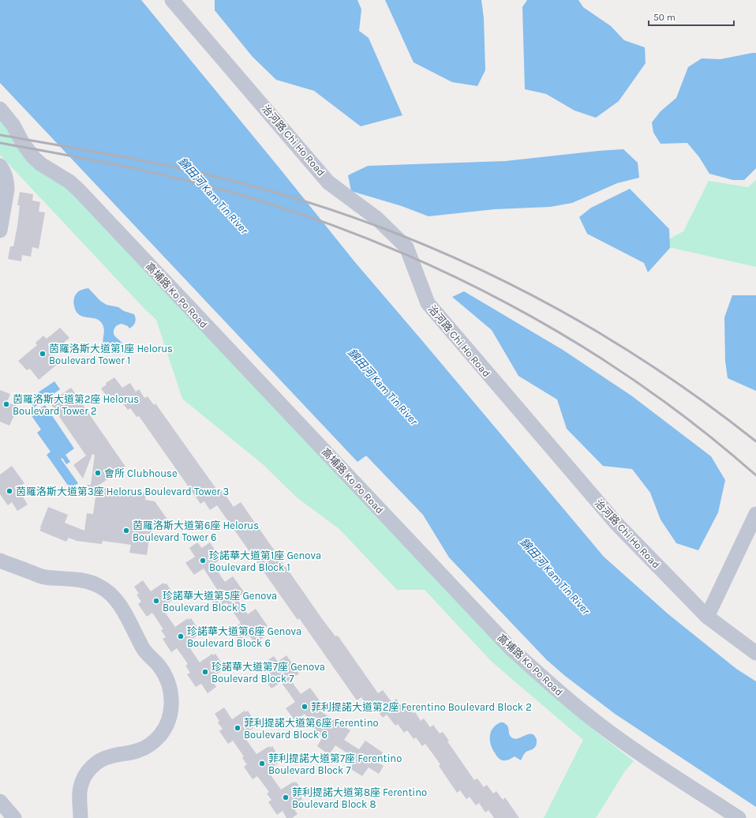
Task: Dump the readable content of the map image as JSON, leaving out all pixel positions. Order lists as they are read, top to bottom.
{
  "streets": {
    "street": ["治河路 Chi Ho Road", "高埔路 Ko Po Road"]
  },
  "water": ["錦田河 Kam Tin River"],
  "places": [
    "茵羅洛斯大道第1座 Helorus Boulevard Tower 1",
    "茵羅洛斯大道第2座 Helorus Boulevard Tower 2",
    "會所 Clubhouse",
    "茵羅洛斯大道第3座 Helorus Boulevard Tower 3",
    "茵羅洛斯大道第6座 Helorus Boulevard Tower 6",
    "珍諾華大道第1座 Genova Boulevard Block 1",
    "珍諾華大道第5座 Genova Boulevard Block 5",
    "珍諾華大道第6座 Genova Boulevard Block 6",
    "珍諾華大道第7座 Genova Boulevard Block 7",
    "菲利提諾大道第2座 Ferentino Boulevard Block 2",
    "菲利提諾大道第6座 Ferentino Boulevard Block 6",
    "菲利提諾大道第7座 Ferentino Boulevard Block 7",
    "菲利提諾大道第8座 Ferentino Boulevard Block 8"
  ],
  "scale_bar": "50 m"
}
